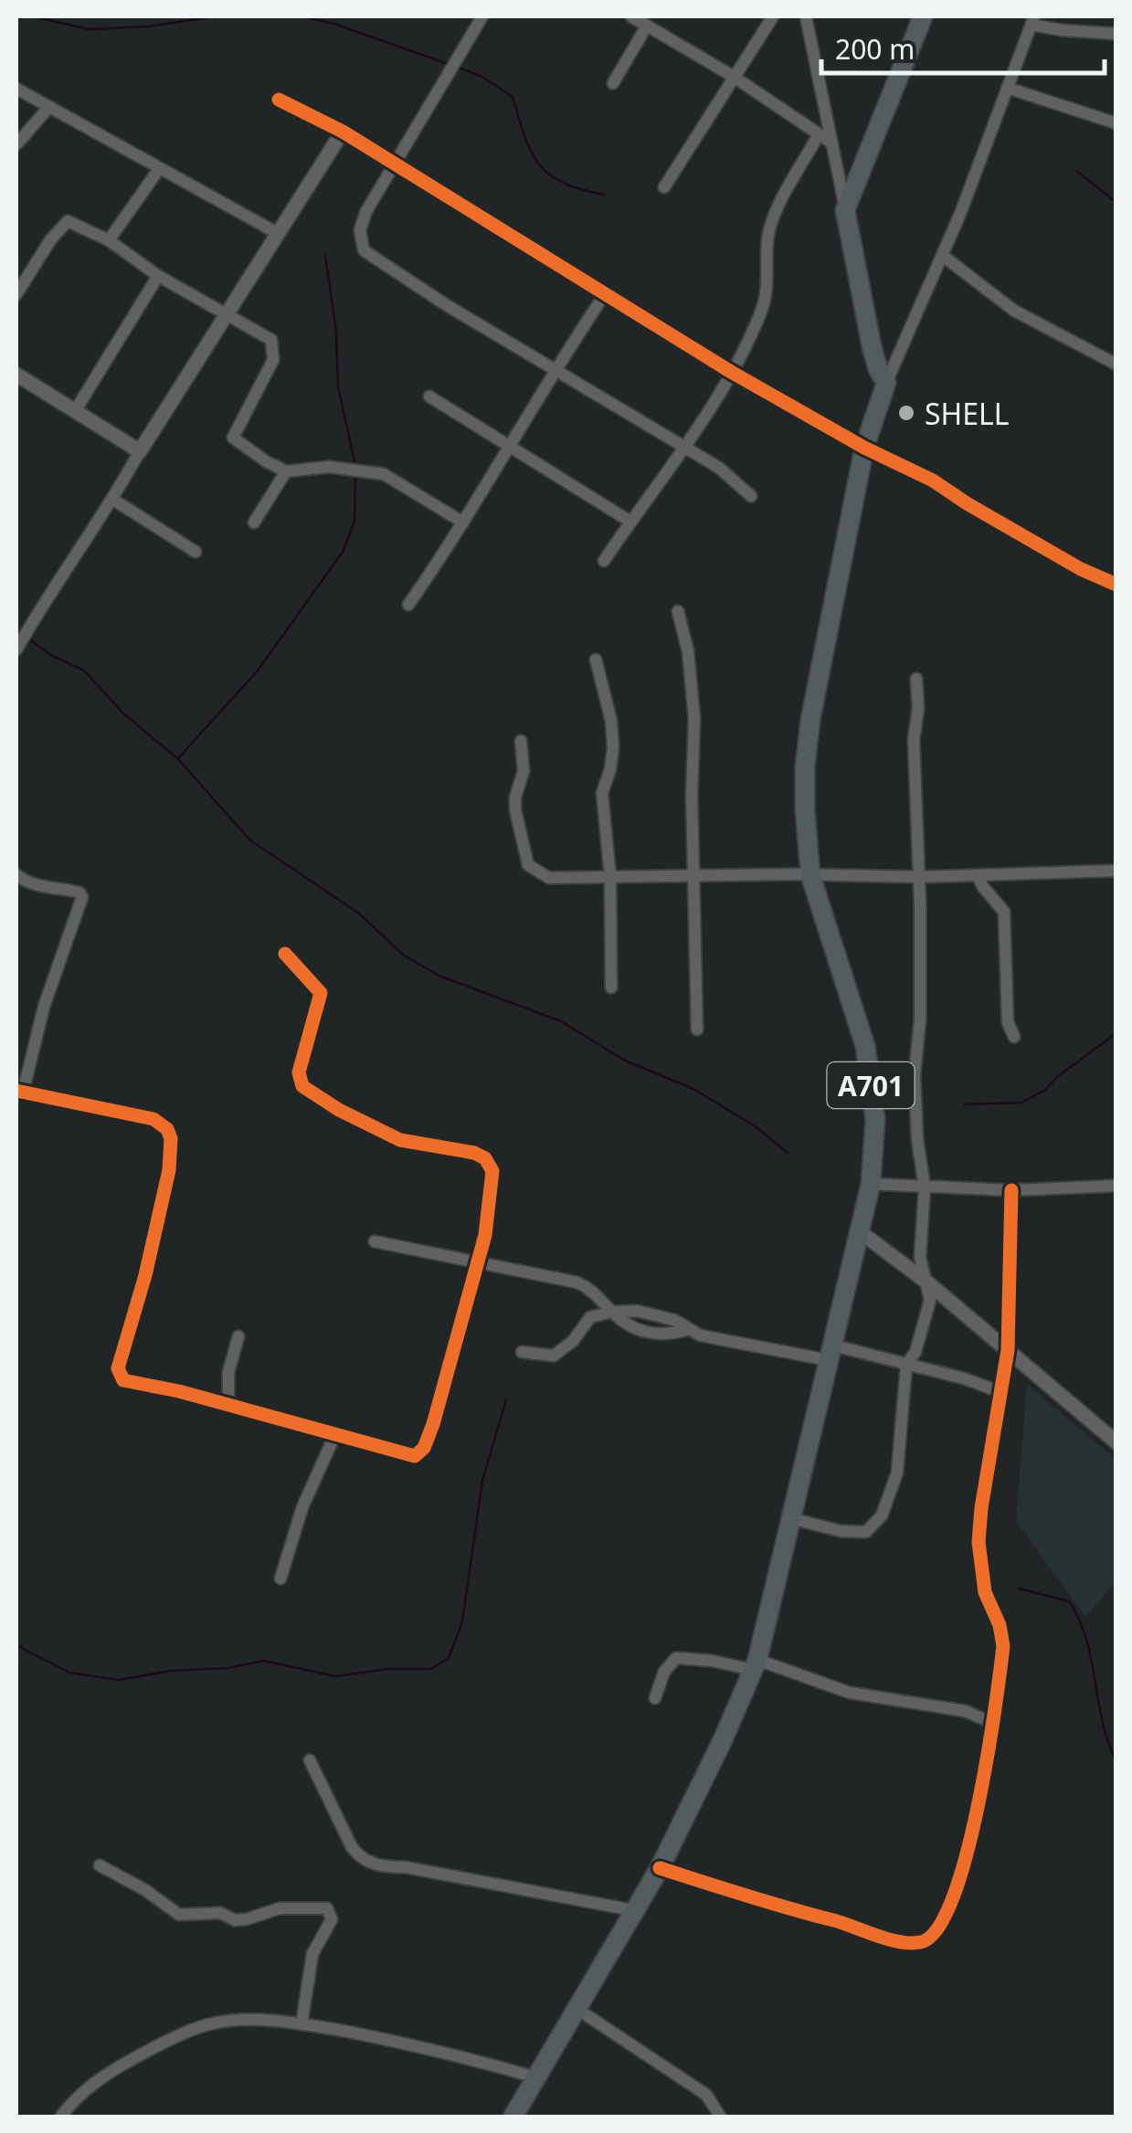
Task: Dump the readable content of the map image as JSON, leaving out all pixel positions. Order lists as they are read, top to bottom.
{
  "streets": {
    "main road": ["A701"]
  },
  "places": ["SHELL"],
  "scale_bar": "200 m"
}
